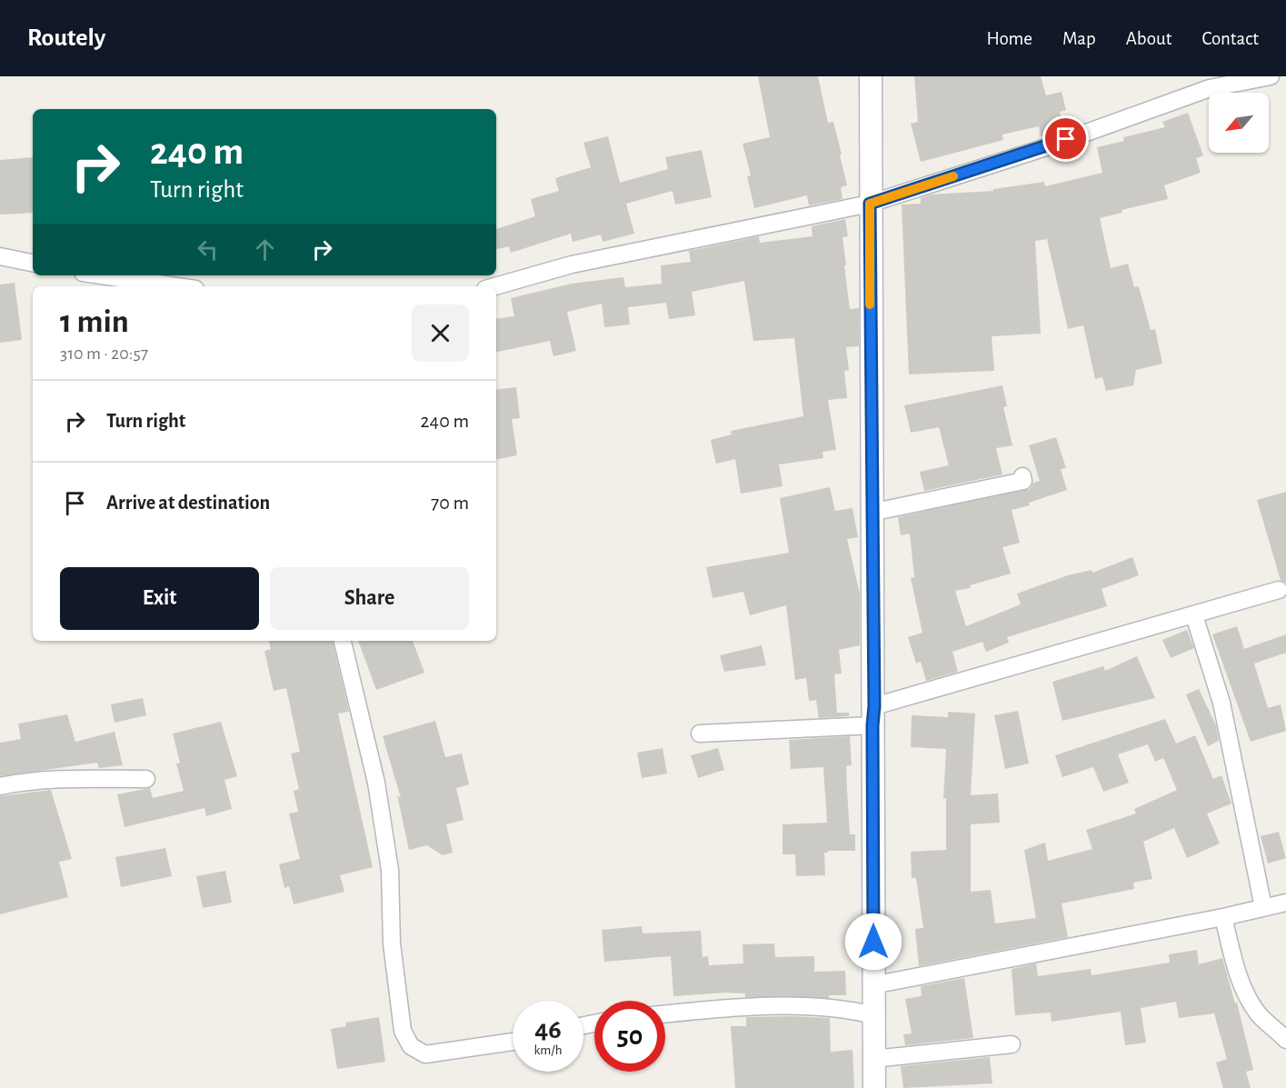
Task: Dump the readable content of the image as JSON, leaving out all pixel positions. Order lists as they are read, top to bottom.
{
  "north": "bottom left",
  "page": {
    "header": "Routely",
    "nav": [
      "Home",
      "Map",
      "About",
      "Contact"
    ],
    "turn": ["240 m", "Turn right"],
    "heading": ["1 min", "310 m · 20:57"],
    "list": [
      {
        "name": "Turn right",
        "value": "240 m"
      },
      {
        "name": "Arrive at destination",
        "value": "70 m"
      }
    ],
    "buttons": ["Exit", "Share"],
    "speed": "46 km/h",
    "limit": "50"
  }
}
